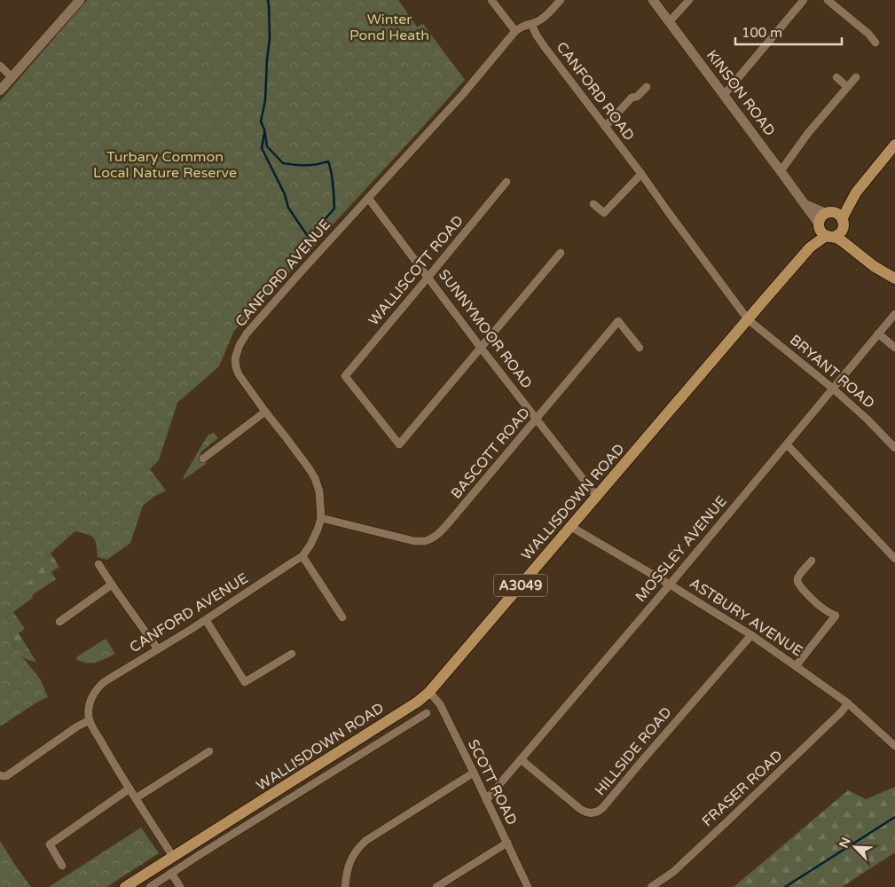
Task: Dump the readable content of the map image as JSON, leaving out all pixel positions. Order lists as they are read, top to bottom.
{
  "streets": {
    "main road": ["WALLISDOWN ROAD", "A3049"],
    "street": [
      "CANFORD ROAD",
      "KINSON ROAD",
      "WALLISCOTT ROAD",
      "CANFORD AVENUE",
      "SUNNYMOOR ROAD",
      "BRYANT ROAD",
      "BASCOTT ROAD",
      "MOSSLEY AVENUE",
      "ASTBURY AVENUE",
      "HILLSIDE ROAD",
      "SCOTT ROAD",
      "FRASER ROAD"
    ]
  },
  "crossings": [
    ["CANFORD ROAD", "CANFORD AVENUE"],
    ["CANFORD ROAD", "BRYANT ROAD"],
    ["CANFORD ROAD", "WALLISDOWN ROAD"],
    ["KINSON ROAD", "WALLISDOWN ROAD"],
    ["WALLISCOTT ROAD", "SUNNYMOOR ROAD"],
    ["CANFORD AVENUE", "SUNNYMOOR ROAD"],
    ["CANFORD AVENUE", "BASCOTT ROAD"],
    ["SUNNYMOOR ROAD", "BASCOTT ROAD"],
    ["SUNNYMOOR ROAD", "WALLISDOWN ROAD"],
    ["BRYANT ROAD", "WALLISDOWN ROAD"],
    ["BRYANT ROAD", "MOSSLEY AVENUE"],
    ["WALLISDOWN ROAD", "ASTBURY AVENUE"],
    ["WALLISDOWN ROAD", "SCOTT ROAD"],
    ["MOSSLEY AVENUE", "ASTBURY AVENUE"],
    ["MOSSLEY AVENUE", "HILLSIDE ROAD"],
    ["MOSSLEY AVENUE", "SCOTT ROAD"],
    ["ASTBURY AVENUE", "HILLSIDE ROAD"],
    ["ASTBURY AVENUE", "FRASER ROAD"]
  ],
  "parks": ["Winter Pond Heath", "Turbary Common Local Nature Reserve"],
  "scale_bar": "100 m",
  "north": "top left"
}
